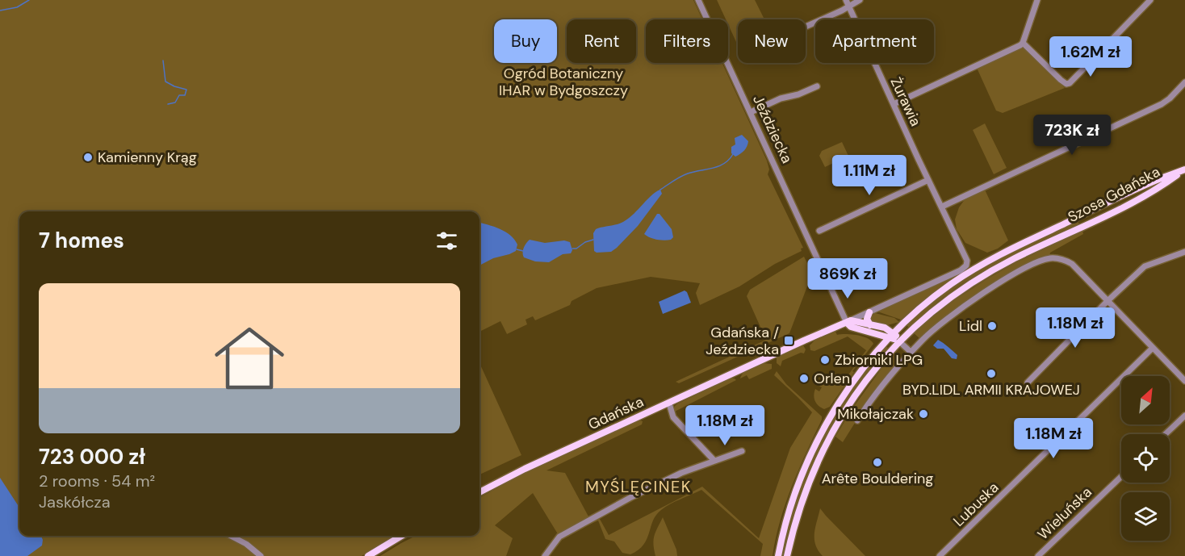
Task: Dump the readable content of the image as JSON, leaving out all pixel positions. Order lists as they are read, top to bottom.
{
  "streets": {
    "main road": ["Szosa Gdańska", "Gdańska"],
    "street": [
      "Żurawia",
      "Jeździecka",
      "Lubuska",
      "Wieluńska"
    ]
  },
  "crossings": [
    ["Żurawia", "Gdańska"],
    ["Jeździecka", "Gdańska"]
  ],
  "districts": ["MYŚLĘCINEK"],
  "parks": ["Ogród Botaniczny IHAR w Bydgoszczy"],
  "places": {
    "other": [
      "Kamienny Krąg",
      "Lidl",
      "Zbiorniki LPG",
      "BYD.LIDL ARMII KRAJOWEJ",
      "Orlen",
      "Mikołajczak",
      "Arête Bouldering"
    ],
    "transit": ["Gdańska / Jeździecka"]
  },
  "north": "top right",
  "page": {
    "chip": [
      "Buy",
      "Rent",
      "Filters",
      "New",
      "Apartment"
    ],
    "price": [
      "1.62M zł",
      "723K zł",
      "1.11M zł",
      "869K zł",
      "1.18M zł",
      "1.18M zł",
      "1.18M zł"
    ],
    "heading": "7 homes",
    "list": [
      {
        "name": "723 000 zł",
        "note": "2 rooms · 54 m² · Jaskółcza"
      }
    ]
  }
}
